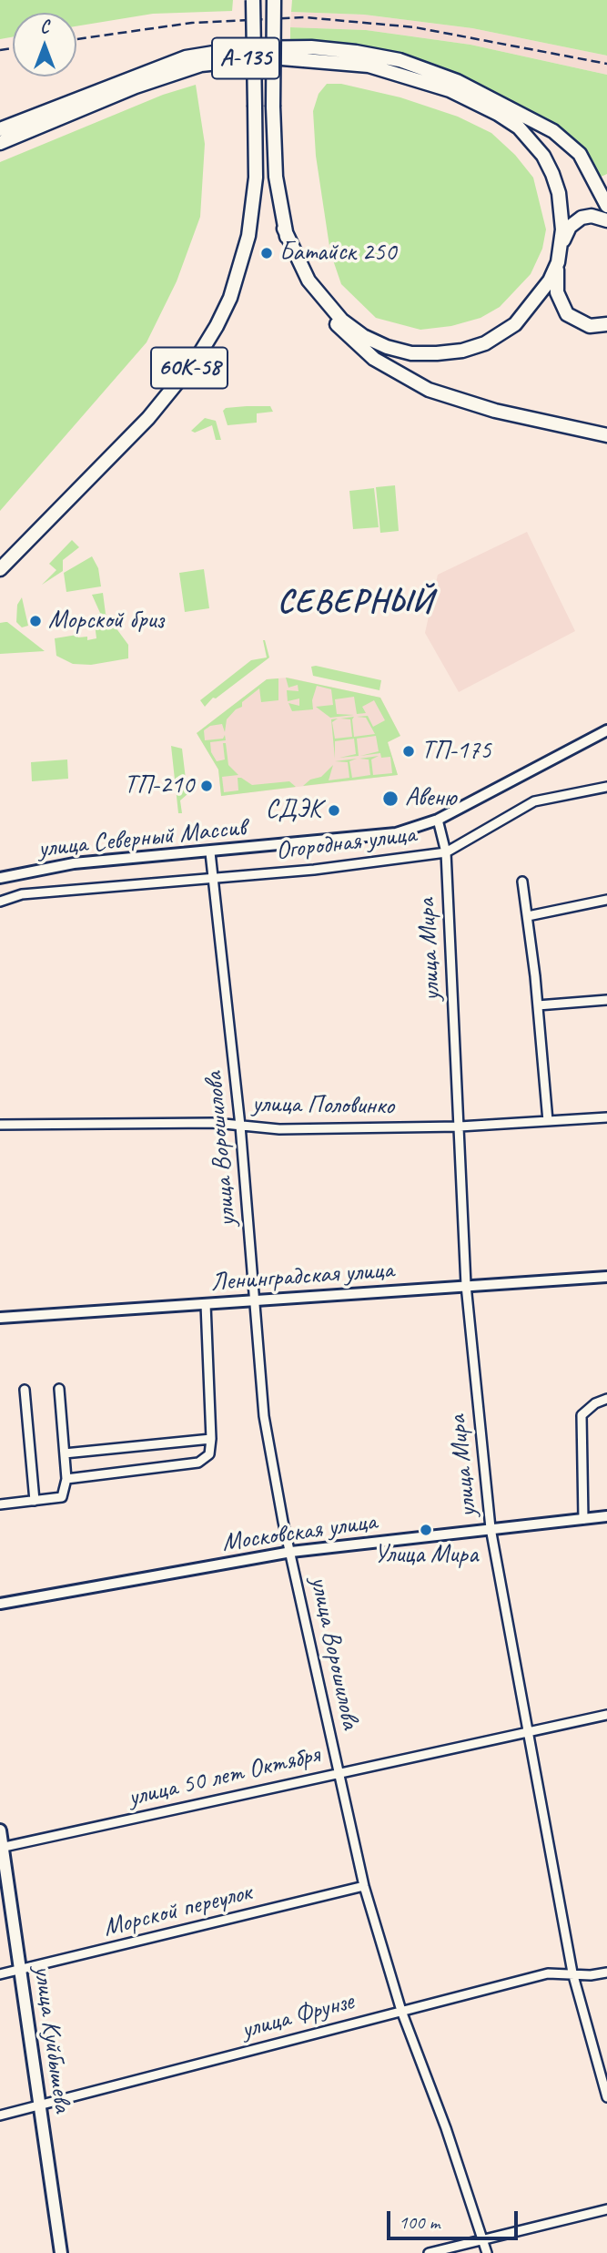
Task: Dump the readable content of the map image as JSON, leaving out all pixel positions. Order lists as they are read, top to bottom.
{
  "streets": {
    "highway": ["А-135", "60К-58"],
    "main road": ["улица Куйбышева"],
    "street": [
      "улица Северный Массив",
      "Огородная улица",
      "улица Мира",
      "улица Половинко",
      "улица Ворошилова",
      "Ленинградская улица",
      "Московская улица",
      "улица 50 лет Октября",
      "Морской переулок",
      "улица Фрунзе"
    ]
  },
  "crossings": [
    ["улица Северный Массив", "улица Мира"],
    ["улица Северный Массив", "улица Ворошилова"],
    ["Огородная улица", "улица Мира"],
    ["Огородная улица", "улица Ворошилова"],
    ["улица Мира", "улица Половинко"],
    ["улица Мира", "Ленинградская улица"],
    ["улица Мира", "Московская улица"],
    ["улица Мира", "улица 50 лет Октября"],
    ["улица Мира", "улица Фрунзе"],
    ["улица Половинко", "улица Ворошилова"],
    ["улица Ворошилова", "Ленинградская улица"],
    ["улица Ворошилова", "Московская улица"],
    ["улица Ворошилова", "улица 50 лет Октября"],
    ["улица Ворошилова", "Морской переулок"],
    ["улица Ворошилова", "улица Фрунзе"],
    ["улица 50 лет Октября", "улица Куйбышева"],
    ["Морской переулок", "улица Куйбышева"],
    ["улица Фрунзе", "улица Куйбышева"]
  ],
  "districts": ["СЕВЕРНЫЙ"],
  "places": [
    "Батайск 250",
    "Морской бриз",
    "ТП-175",
    "ТП-210",
    "Авеню",
    "СДЭК",
    "Улица Мира"
  ],
  "scale_bar": "100 m",
  "north": "top"
}
